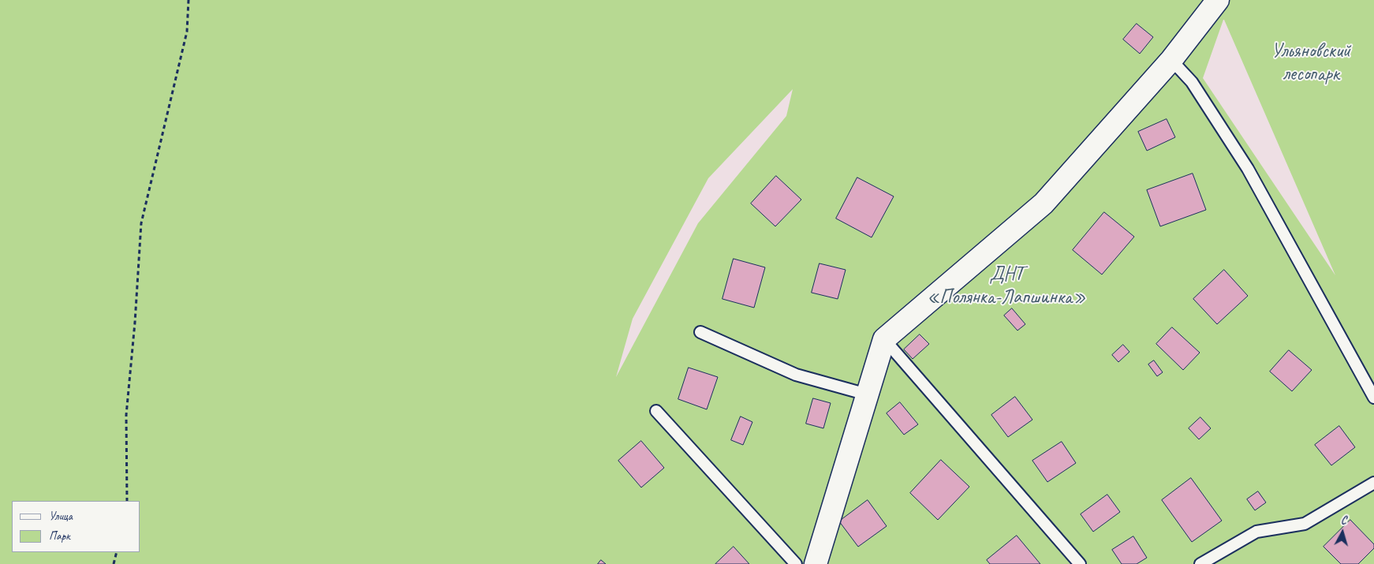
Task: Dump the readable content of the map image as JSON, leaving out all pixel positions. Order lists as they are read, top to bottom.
{
  "parks": ["Ульяновский лесопарк", "ДНТ «Полянка-Лапшинка»"],
  "legend": ["Улица", "Парк"],
  "north": "top"
}
